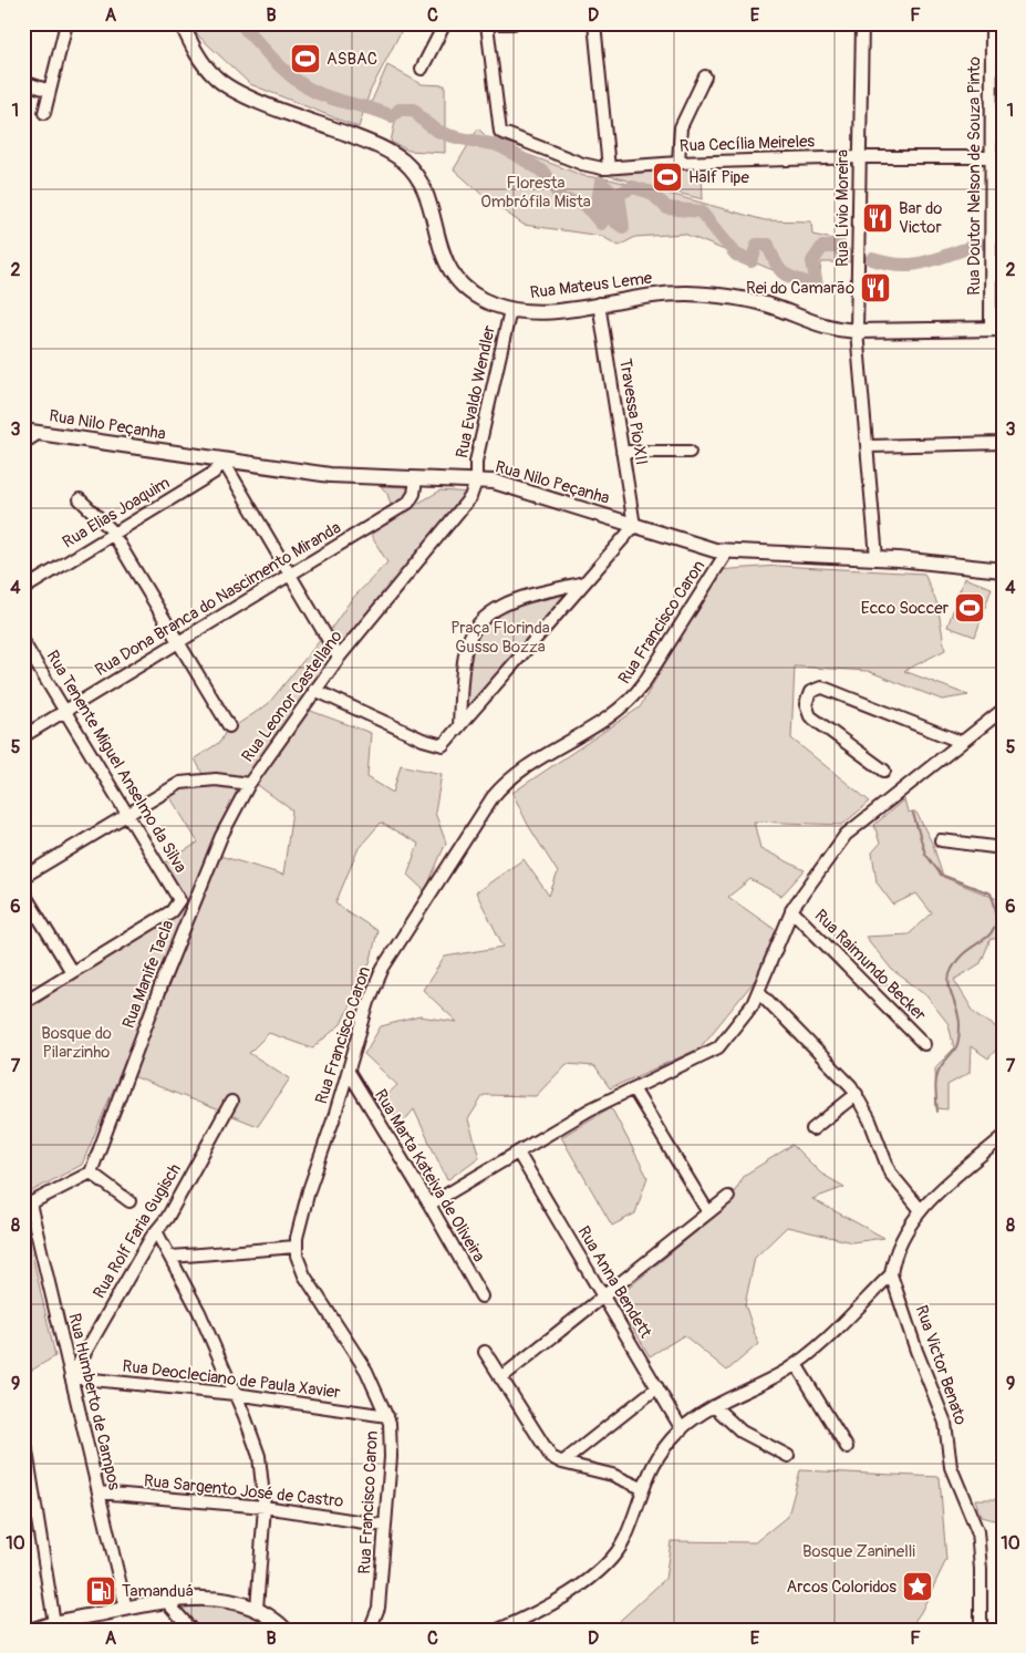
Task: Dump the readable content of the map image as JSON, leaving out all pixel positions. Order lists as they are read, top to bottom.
{
  "streets": {
    "main road": ["Rua Mateus Leme", "Rua Nilo Peçanha"],
    "street": [
      "Rua Cecília Meireles",
      "Rua Doutor Nelson de Souza Pinto",
      "Rua Lívio Moreira",
      "Rua Evaldo Wendler",
      "Travessa Pio XII",
      "Rua Elias Joaquim",
      "Rua Dona Branca do Nascimento Miranda",
      "Rua Francisco Caron",
      "Rua Leonor Castellano",
      "Rua Tenente Miguel Anselmo da Silva",
      "Rua Raimundo Becker",
      "Rua Manife Tacla",
      "Rua Marta Kateiva de Oliveira",
      "Rua Rolf Faria Gugisch",
      "Rua Anna Bendett",
      "Rua Victor Benato",
      "Rua Deocleciano de Paula Xavier",
      "Rua Humberto de Campos",
      "Rua Sargento José de Castro"
    ]
  },
  "crossings": [
    ["Rua Cecília Meireles", "Rua Doutor Nelson de Souza Pinto"],
    ["Rua Cecília Meireles", "Rua Lívio Moreira"],
    ["Rua Doutor Nelson de Souza Pinto", "Rua Mateus Leme"],
    ["Rua Lívio Moreira", "Rua Mateus Leme"],
    ["Rua Lívio Moreira", "Rua Nilo Peçanha"],
    ["Rua Mateus Leme", "Rua Evaldo Wendler"],
    ["Rua Mateus Leme", "Travessa Pio XII"],
    ["Rua Evaldo Wendler", "Rua Nilo Peçanha"],
    ["Rua Evaldo Wendler", "Rua Leonor Castellano"],
    ["Travessa Pio XII", "Rua Nilo Peçanha"],
    ["Rua Nilo Peçanha", "Rua Elias Joaquim"],
    ["Rua Nilo Peçanha", "Rua Dona Branca do Nascimento Miranda"],
    ["Rua Nilo Peçanha", "Rua Francisco Caron"],
    ["Rua Nilo Peçanha", "Rua Leonor Castellano"],
    ["Rua Dona Branca do Nascimento Miranda", "Rua Tenente Miguel Anselmo da Silva"],
    ["Rua Francisco Caron", "Rua Marta Kateiva de Oliveira"],
    ["Rua Francisco Caron", "Rua Deocleciano de Paula Xavier"],
    ["Rua Francisco Caron", "Rua Sargento José de Castro"],
    ["Rua Leonor Castellano", "Rua Tenente Miguel Anselmo da Silva"],
    ["Rua Leonor Castellano", "Rua Manife Tacla"],
    ["Rua Rolf Faria Gugisch", "Rua Deocleciano de Paula Xavier"],
    ["Rua Rolf Faria Gugisch", "Rua Humberto de Campos"],
    ["Rua Deocleciano de Paula Xavier", "Rua Humberto de Campos"],
    ["Rua Humberto de Campos", "Rua Sargento José de Castro"]
  ],
  "parks": [
    "Floresta Ombrófila Mista",
    "Praça Florinda Gusso Bozza",
    "Bosque do Pilarzinho",
    "Bosque Zaninelli"
  ],
  "places": {
    "sports": ["ASBAC", "Half Pipe", "Ecco Soccer"],
    "restaurant": ["Bar do Victor", "Rei do Camarão"],
    "place": ["Arcos Coloridos"],
    "fuel station": ["Tamanduá"]
  },
  "grid": {
    "columns": [
      "A",
      "B",
      "C",
      "D",
      "E",
      "F"
    ],
    "rows": [
      "1",
      "2",
      "3",
      "4",
      "5",
      "6",
      "7",
      "8",
      "9",
      "10"
    ]
  }
}
